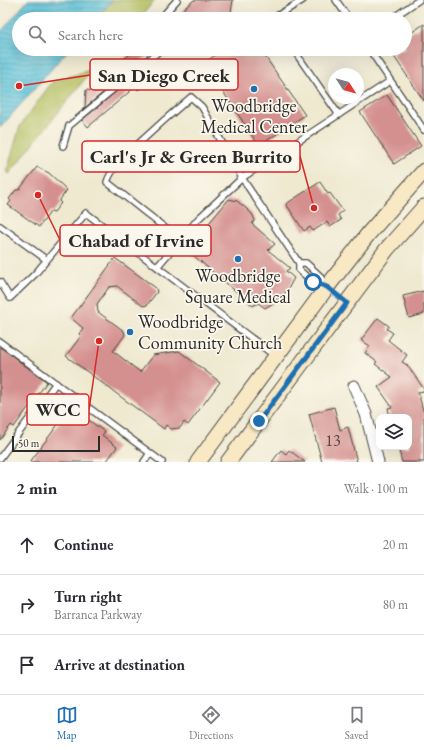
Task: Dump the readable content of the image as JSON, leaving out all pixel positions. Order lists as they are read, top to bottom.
{
  "places": [
    "San Diego Creek",
    "Woodbridge Medical Center",
    "Chabad of Irvine",
    "Carl's Jr & Green Burrito",
    "Woodbridge Square Medical",
    "Woodbridge Community Church",
    "WCC"
  ],
  "house_numbers": ["13"],
  "scale_bar": "50 m",
  "north": "bottom right",
  "page": {
    "search": "Search here",
    "scale": "50 m",
    "heading": ["2 min", "Walk · 100 m"],
    "list": [
      ["Continue", "20 m"],
      ["Turn right", "Barranca Parkway", "80 m"],
      "Arrive at destination"
    ],
    "nav": ["Map", "Directions", "Saved"]
  }
}
